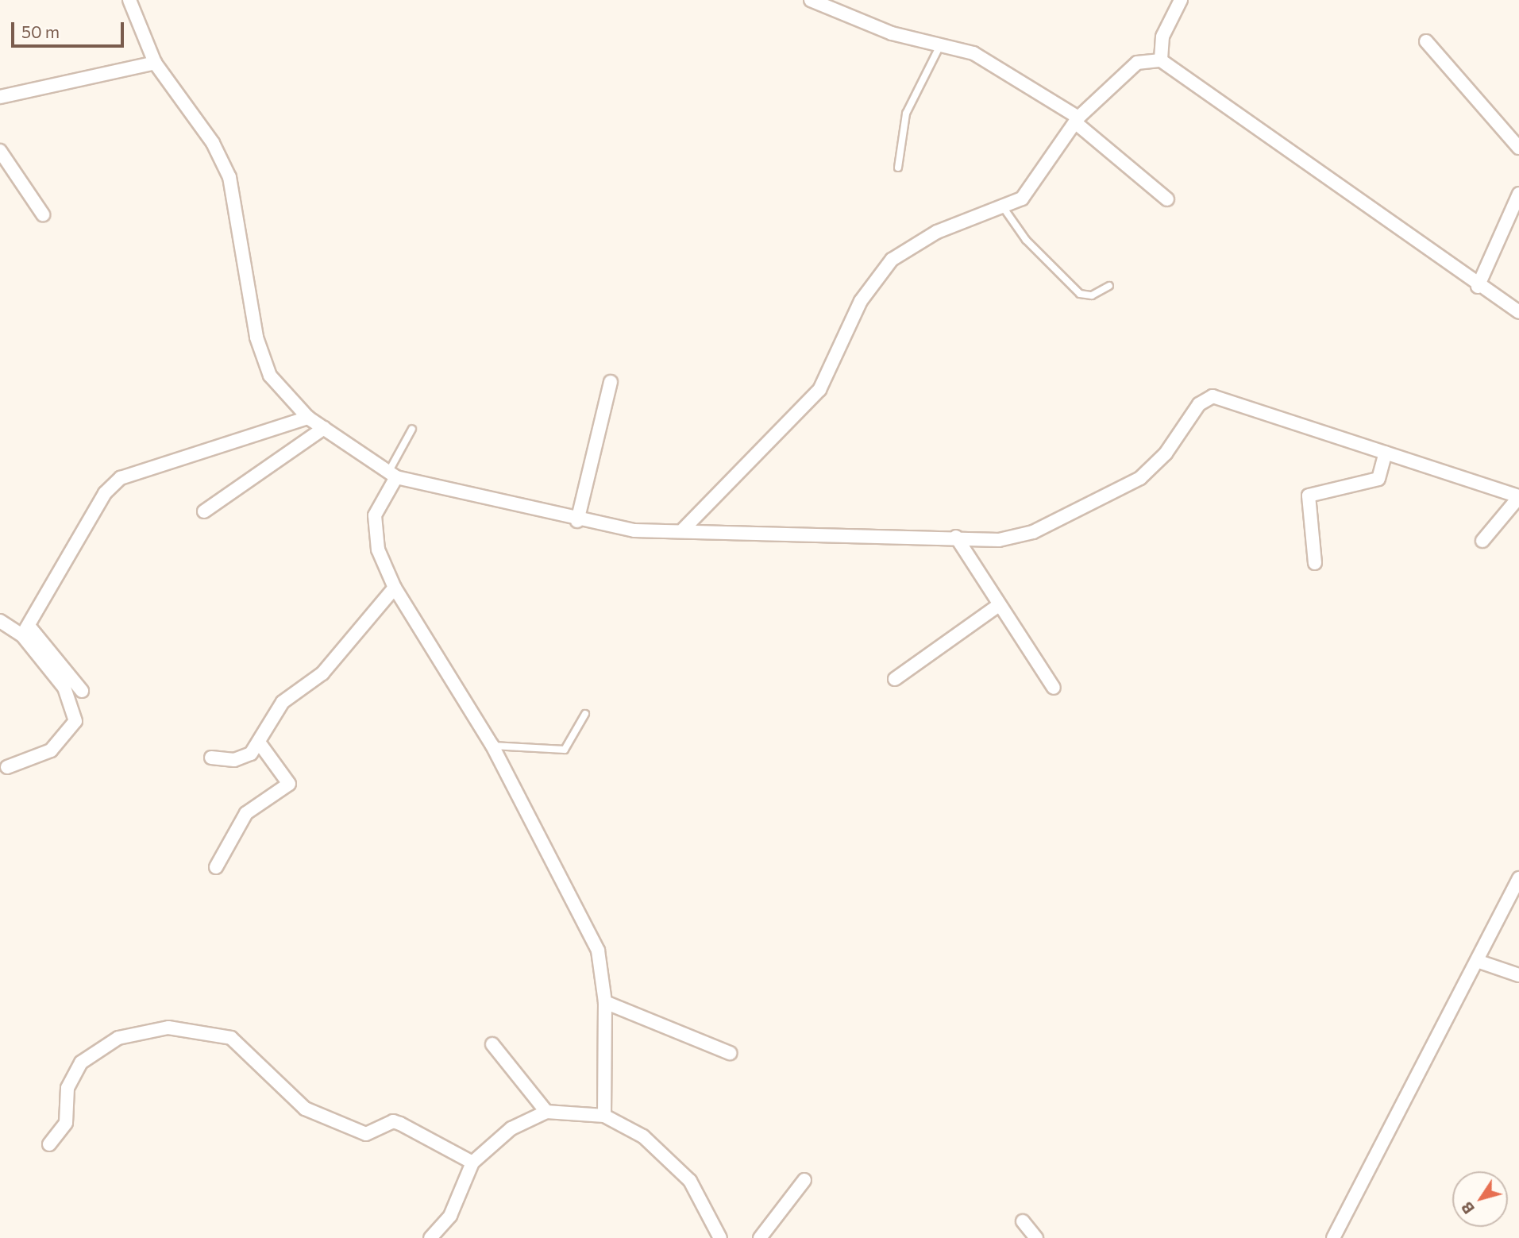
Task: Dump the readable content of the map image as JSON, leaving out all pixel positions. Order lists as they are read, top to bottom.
{
  "scale_bar": "50 m",
  "north": "bottom left"
}
